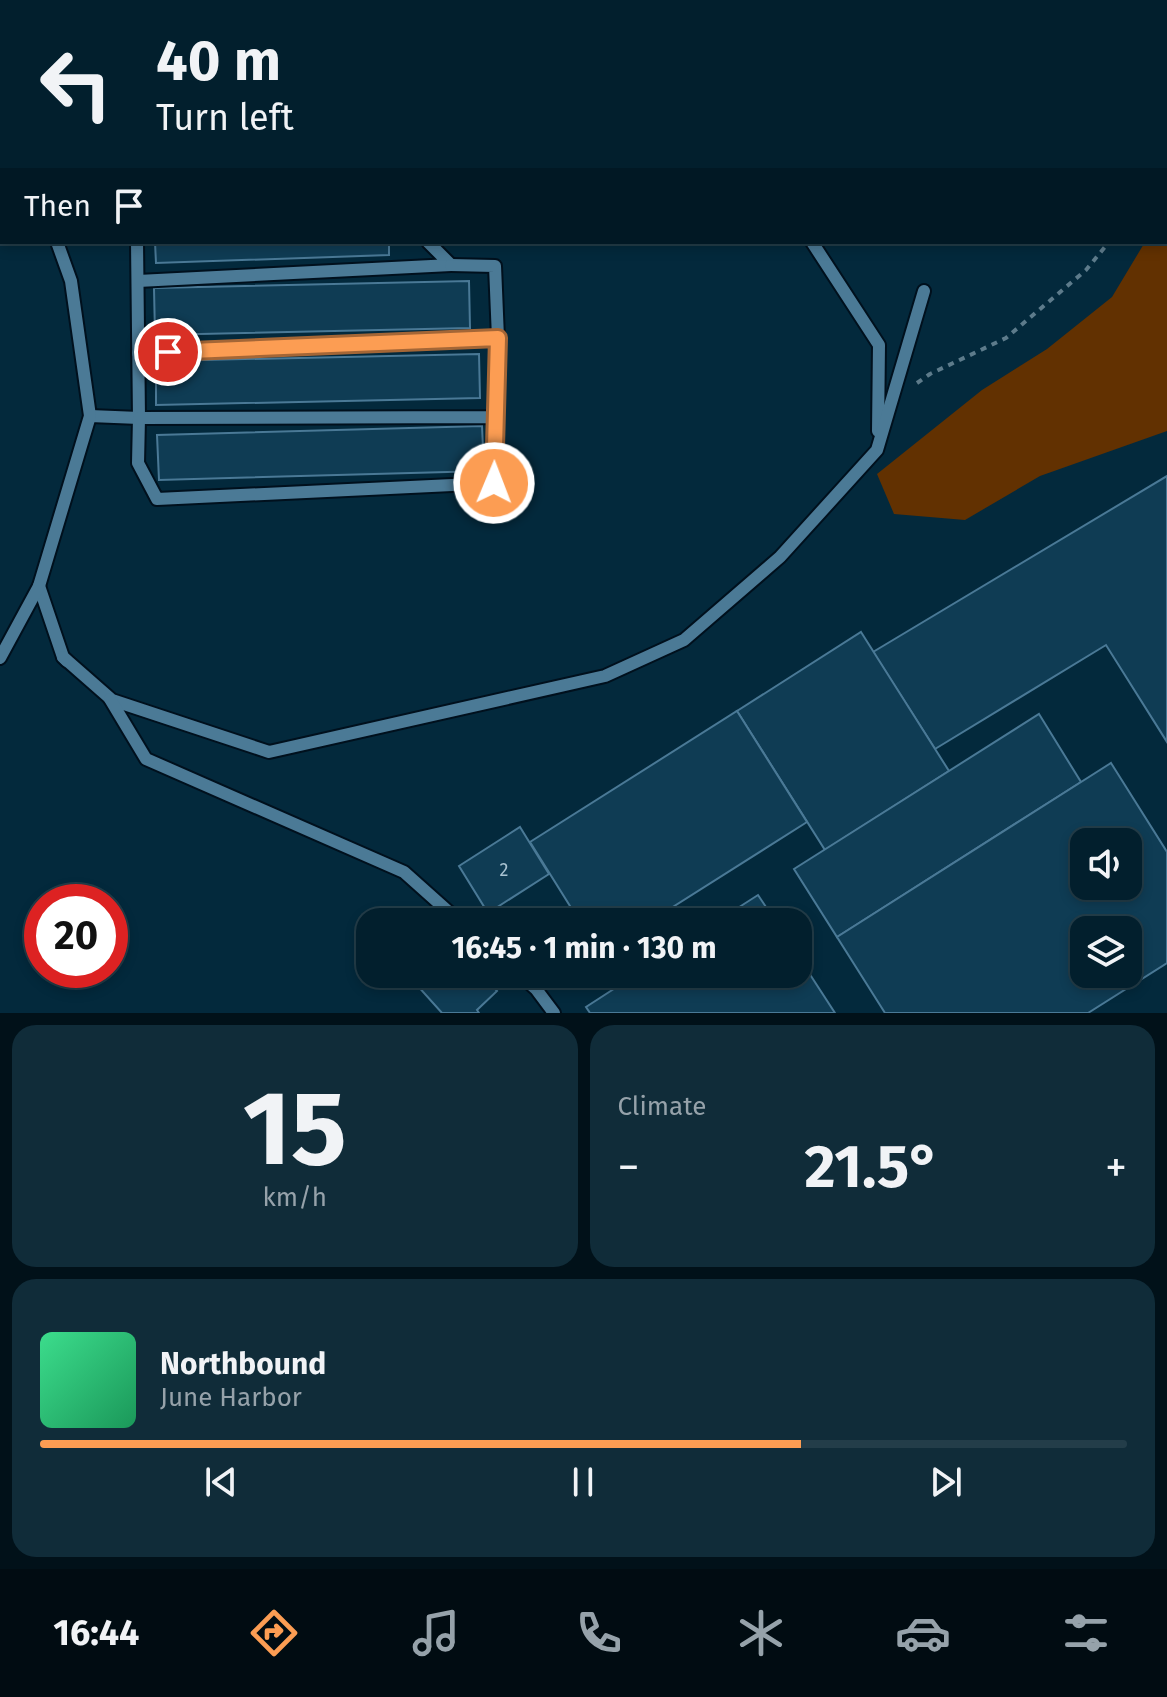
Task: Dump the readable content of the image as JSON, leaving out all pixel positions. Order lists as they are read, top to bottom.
{
  "house_numbers": ["2"],
  "page": {
    "turn": ["40 m", "Turn left"],
    "then": "Then",
    "limit": "20",
    "trip": "16:45 · 1 min · 130 m",
    "tile": [
      ["15", "km/h"],
      "Climate"
    ],
    "heat": ["−", "21.5°", "+"],
    "song": ["Northbound", "June Harbor"],
    "tabs": "16:44"
  }
}
